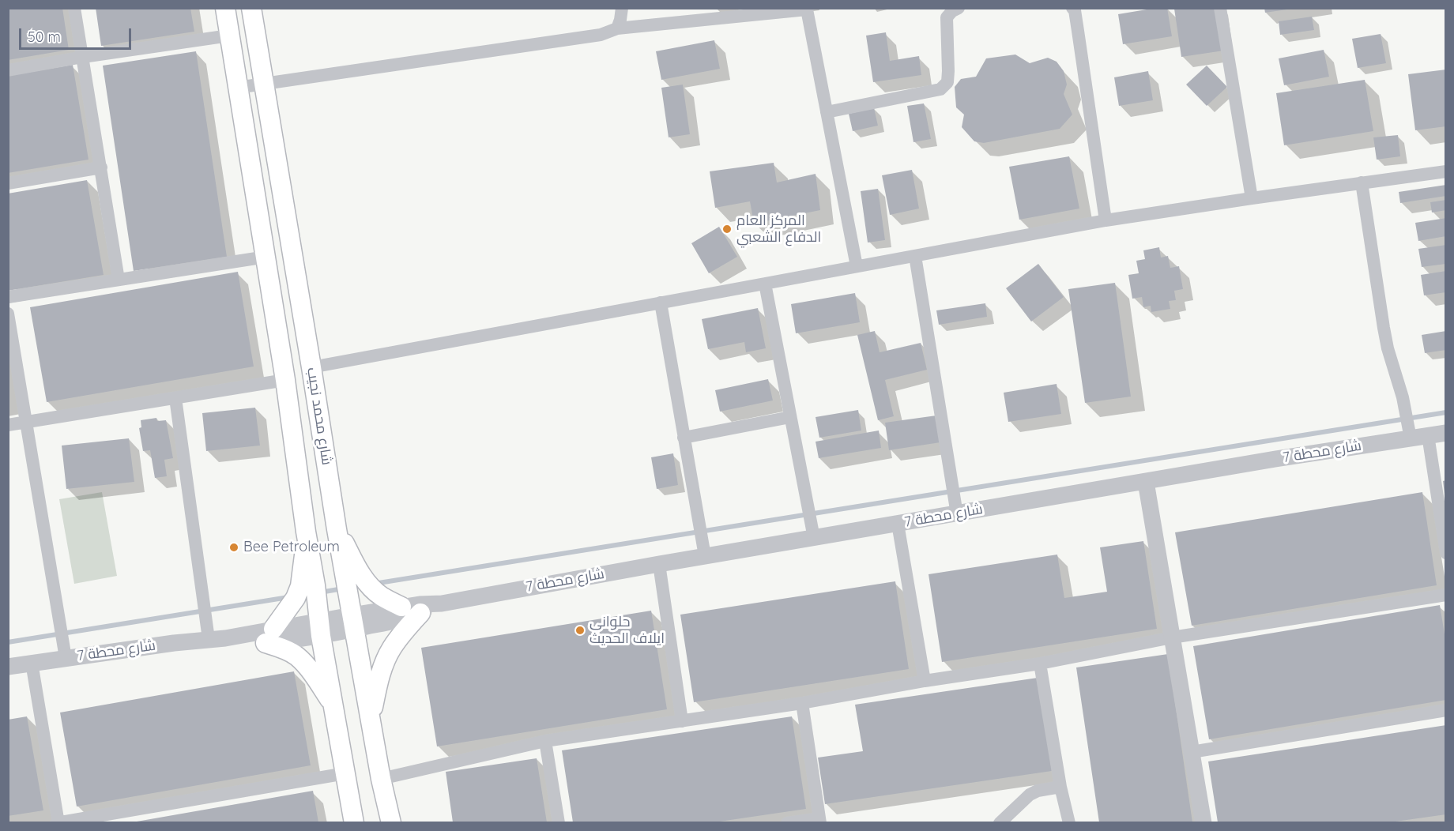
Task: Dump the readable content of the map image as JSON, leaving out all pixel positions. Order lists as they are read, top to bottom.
{
  "streets": {
    "main road": ["شارع محمد نجيب"],
    "street": ["شارع محطة 7"]
  },
  "crossings": [
    ["شارع محمد نجيب", "شارع محطة 7"]
  ],
  "places": ["المركز العام الدفاع الشعبي", "Bee Petroleum", "حلواني ايلاف الحديث"],
  "scale_bar": "50 m"
}
